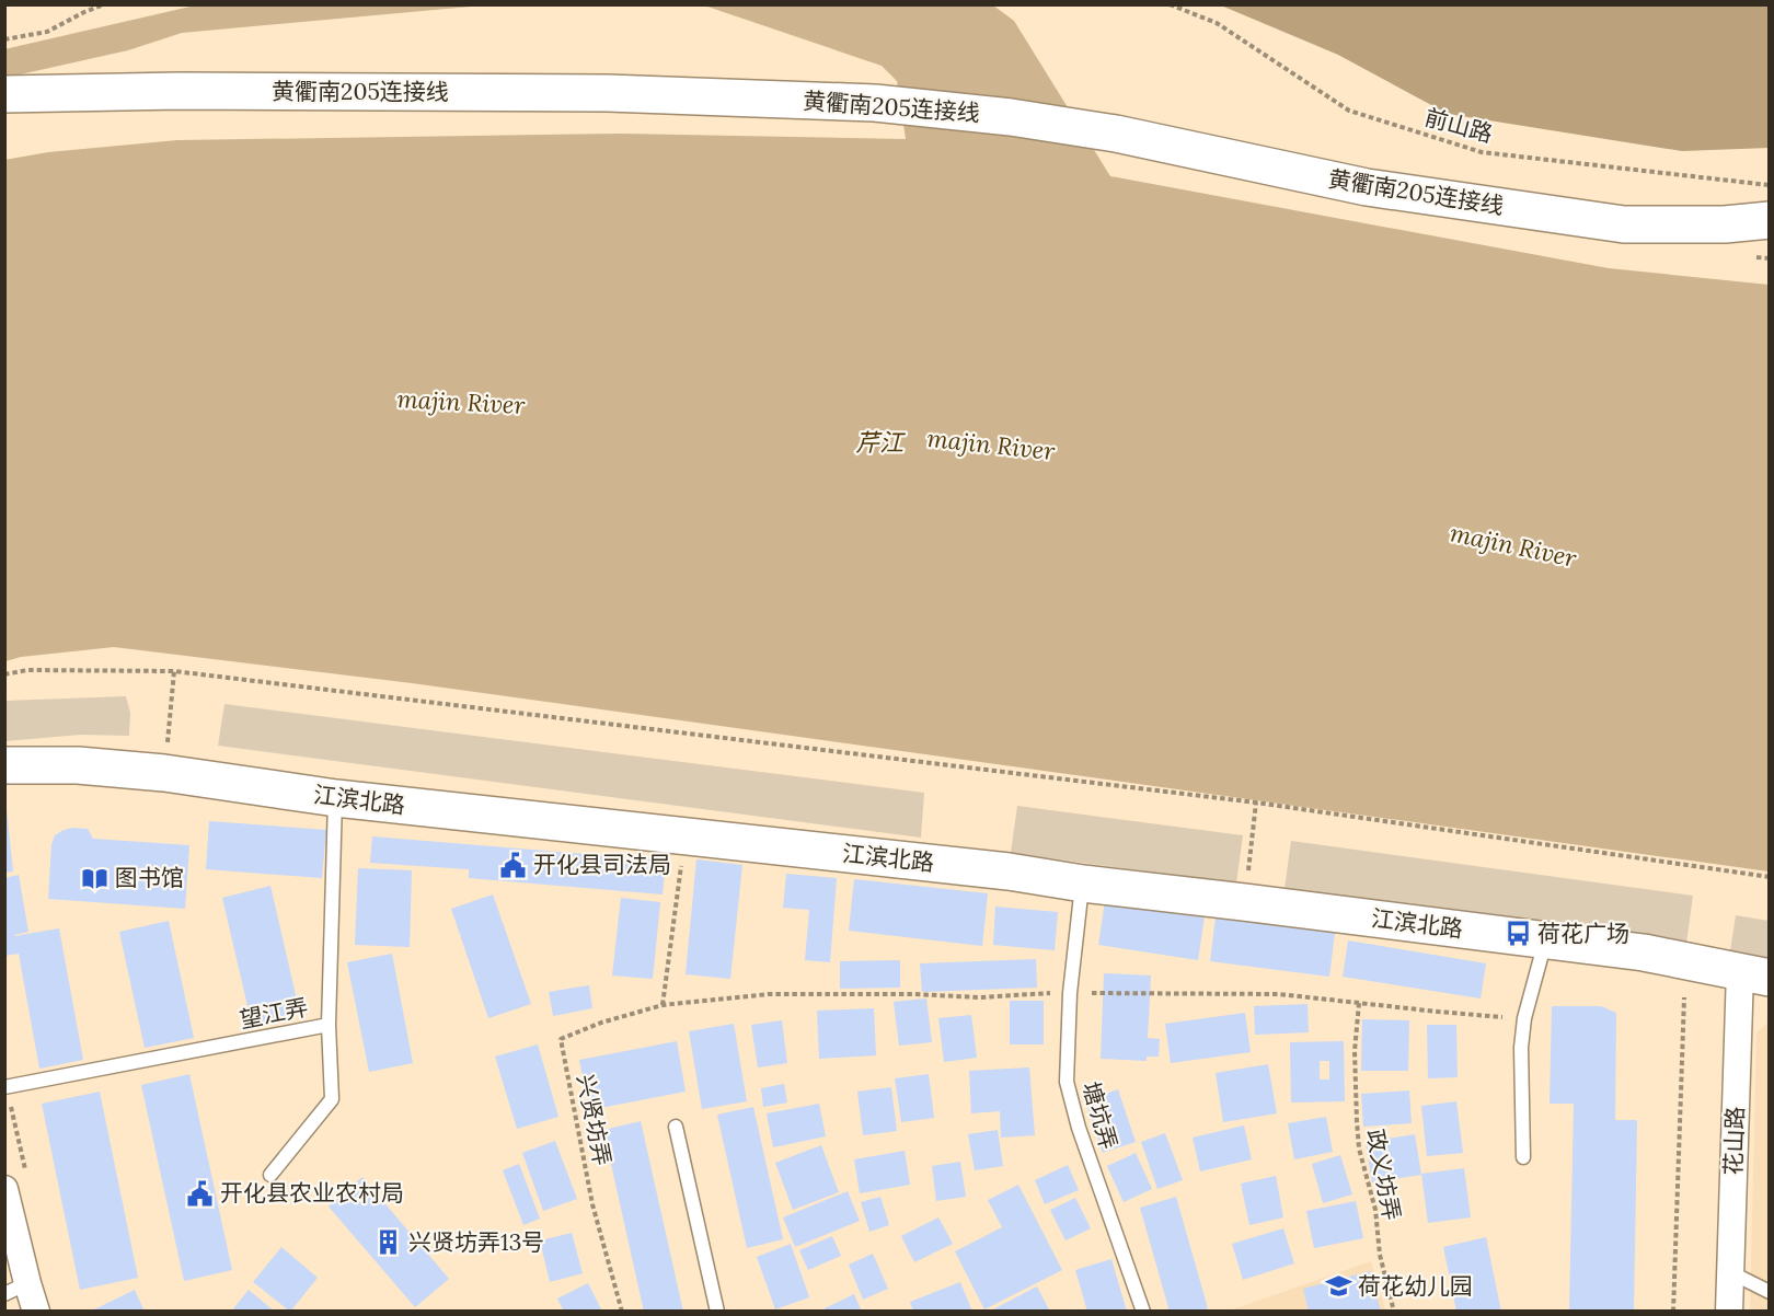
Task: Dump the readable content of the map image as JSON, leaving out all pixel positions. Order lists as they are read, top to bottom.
{
  "streets": {
    "main road": ["黄衢南205连接线", "江滨北路"],
    "street": ["花山路"],
    "lane": ["望江弄", "塘坑弄"],
    "path": ["前山路", "兴贤坊弄", "政义坊弄"]
  },
  "crossings": [
    ["江滨北路", "望江弄"],
    ["江滨北路", "塘坑弄"],
    ["江滨北路", "兴贤坊弄"],
    ["江滨北路", "花山路"]
  ],
  "water": ["majin River", "芹江"],
  "places": {
    "public building": ["开化县司法局", "开化县农业农村局"],
    "library": ["图书馆"],
    "bus stop": ["荷花广场"],
    "building": ["兴贤坊弄13号"],
    "school or university": ["荷花幼儿园"]
  }
}
